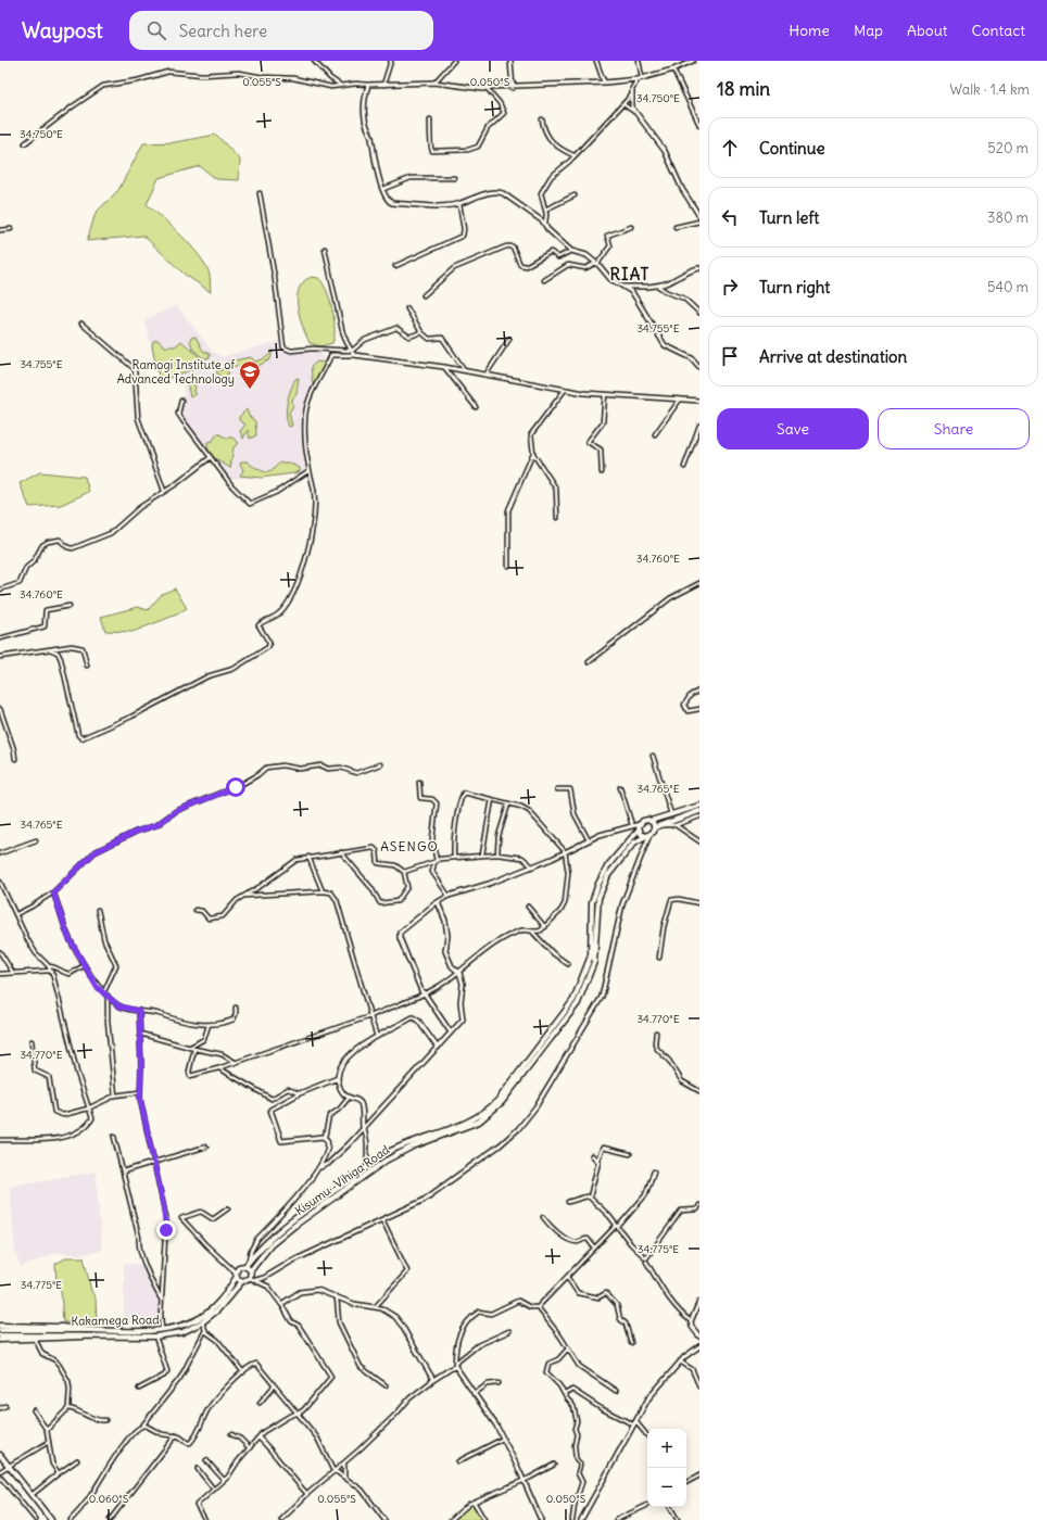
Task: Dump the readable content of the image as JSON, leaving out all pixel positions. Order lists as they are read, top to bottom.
{
  "streets": {
    "main road": ["Kisumu -Vihiga Road", "Kakamega Road"]
  },
  "crossings": [
    ["Kisumu -Vihiga Road", "Kakamega Road"]
  ],
  "districts": ["RIAT", "ASENGO"],
  "places": {
    "school or university": ["Ramogi Institute of Advanced Technology"]
  },
  "page": {
    "header": "Waypost",
    "search": "Search here",
    "nav": [
      "Home",
      "Map",
      "About",
      "Contact"
    ],
    "heading": ["18 min", "Walk · 1.4 km"],
    "list": [
      ["Continue", "520 m"],
      ["Turn left", "380 m"],
      ["Turn right", "540 m"],
      "Arrive at destination"
    ],
    "buttons": ["Save", "Share"],
    "map_buttons": ["+", "−"]
  },
  "coordinates": [
    "0.055°S",
    "0.050°S",
    "34.750°E",
    "34.755°E",
    "34.760°E",
    "34.765°E",
    "34.770°E",
    "34.775°E",
    "0.060°S"
  ]
}
